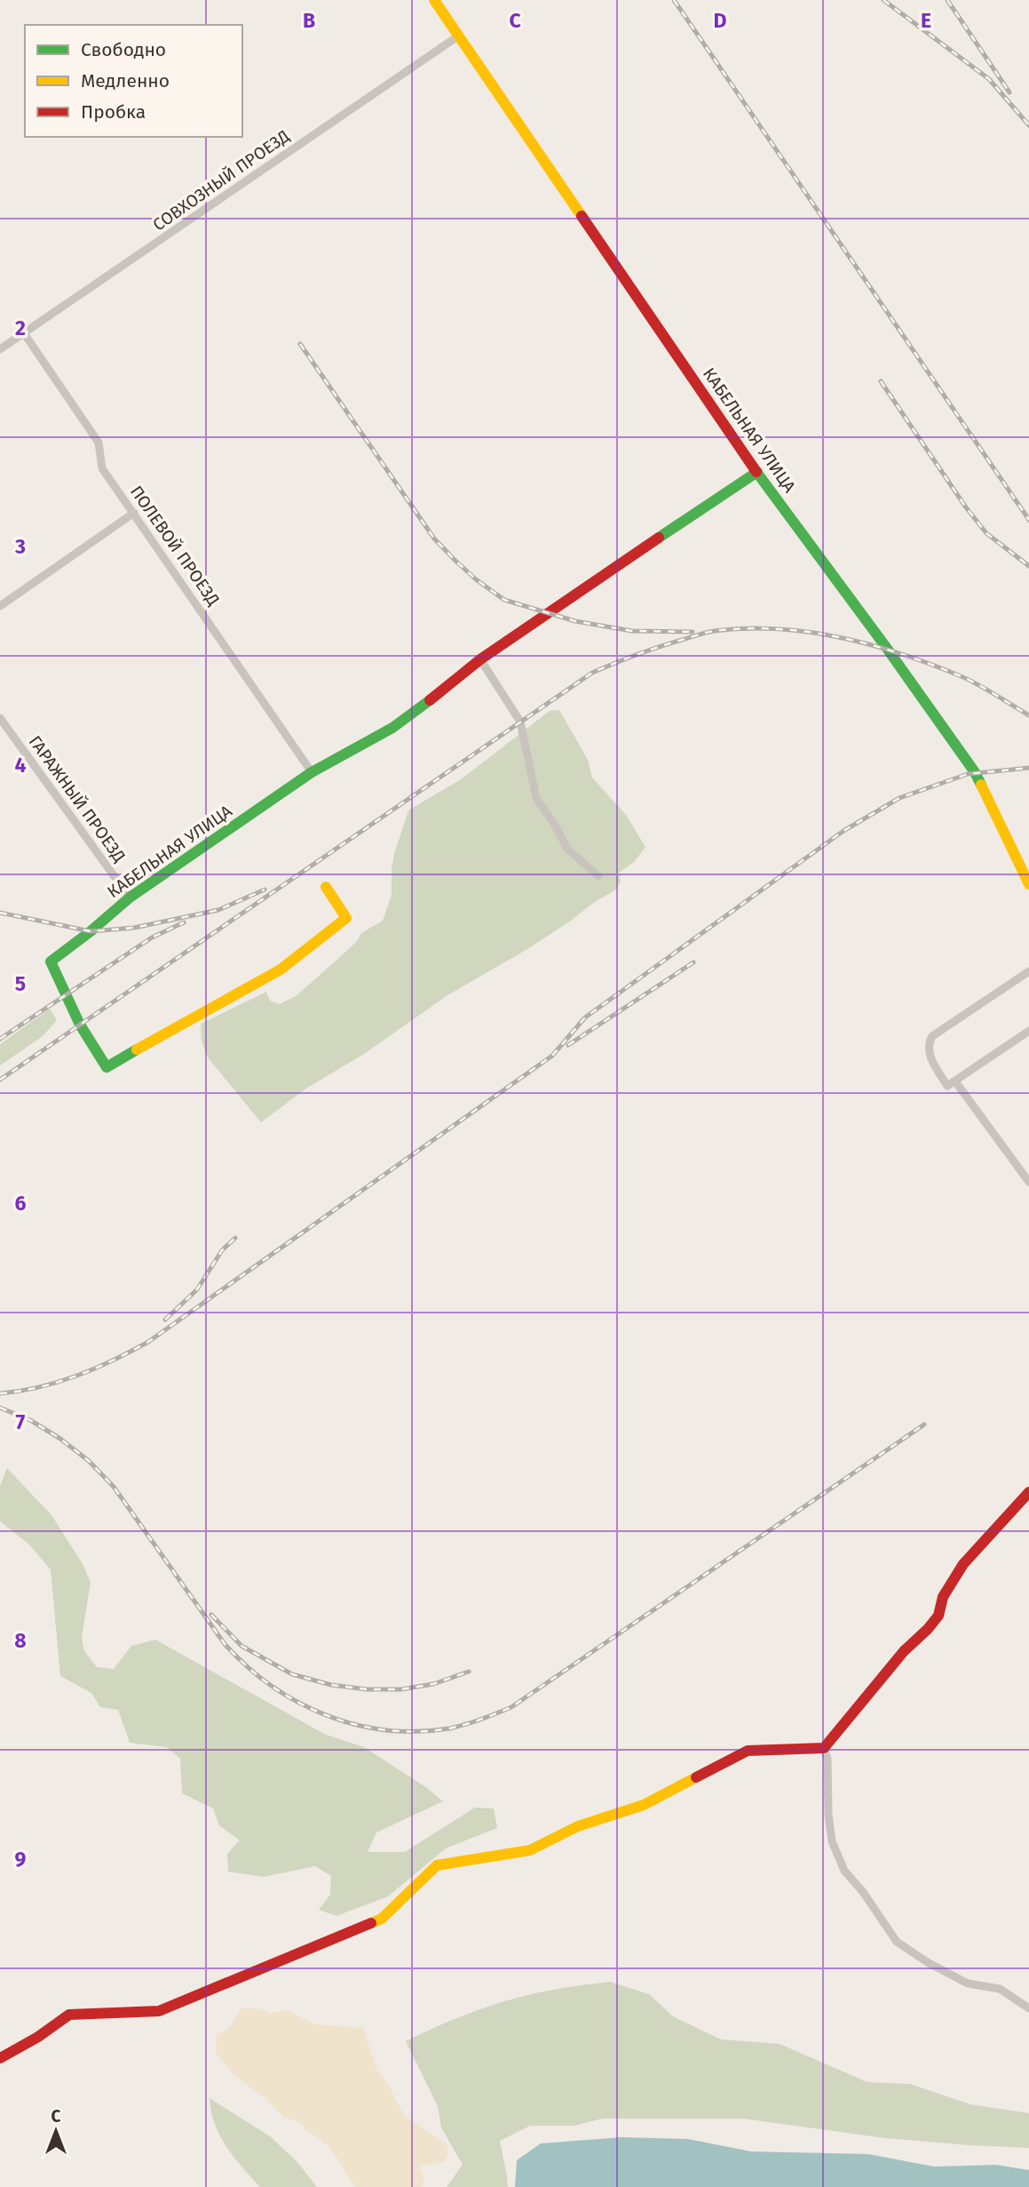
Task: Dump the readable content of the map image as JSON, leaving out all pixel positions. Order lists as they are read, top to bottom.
{
  "streets": {
    "street": [
      "СОВХОЗНЫЙ ПРОЕЗД",
      "КАБЕЛЬНАЯ УЛИЦА",
      "ПОЛЕВОЙ ПРОЕЗД",
      "ГАРАЖНЫЙ ПРОЕЗД"
    ]
  },
  "crossings": [
    ["СОВХОЗНЫЙ ПРОЕЗД", "КАБЕЛЬНАЯ УЛИЦА"],
    ["СОВХОЗНЫЙ ПРОЕЗД", "ПОЛЕВОЙ ПРОЕЗД"],
    ["КАБЕЛЬНАЯ УЛИЦА", "ПОЛЕВОЙ ПРОЕЗД"],
    ["КАБЕЛЬНАЯ УЛИЦА", "ГАРАЖНЫЙ ПРОЕЗД"]
  ],
  "legend": ["Свободно", "Медленно", "Пробка"],
  "north": "top",
  "grid": {
    "columns": [
      "B",
      "C",
      "D",
      "E"
    ],
    "rows": [
      "2",
      "3",
      "4",
      "5",
      "6",
      "7",
      "8",
      "9"
    ]
  }
}
